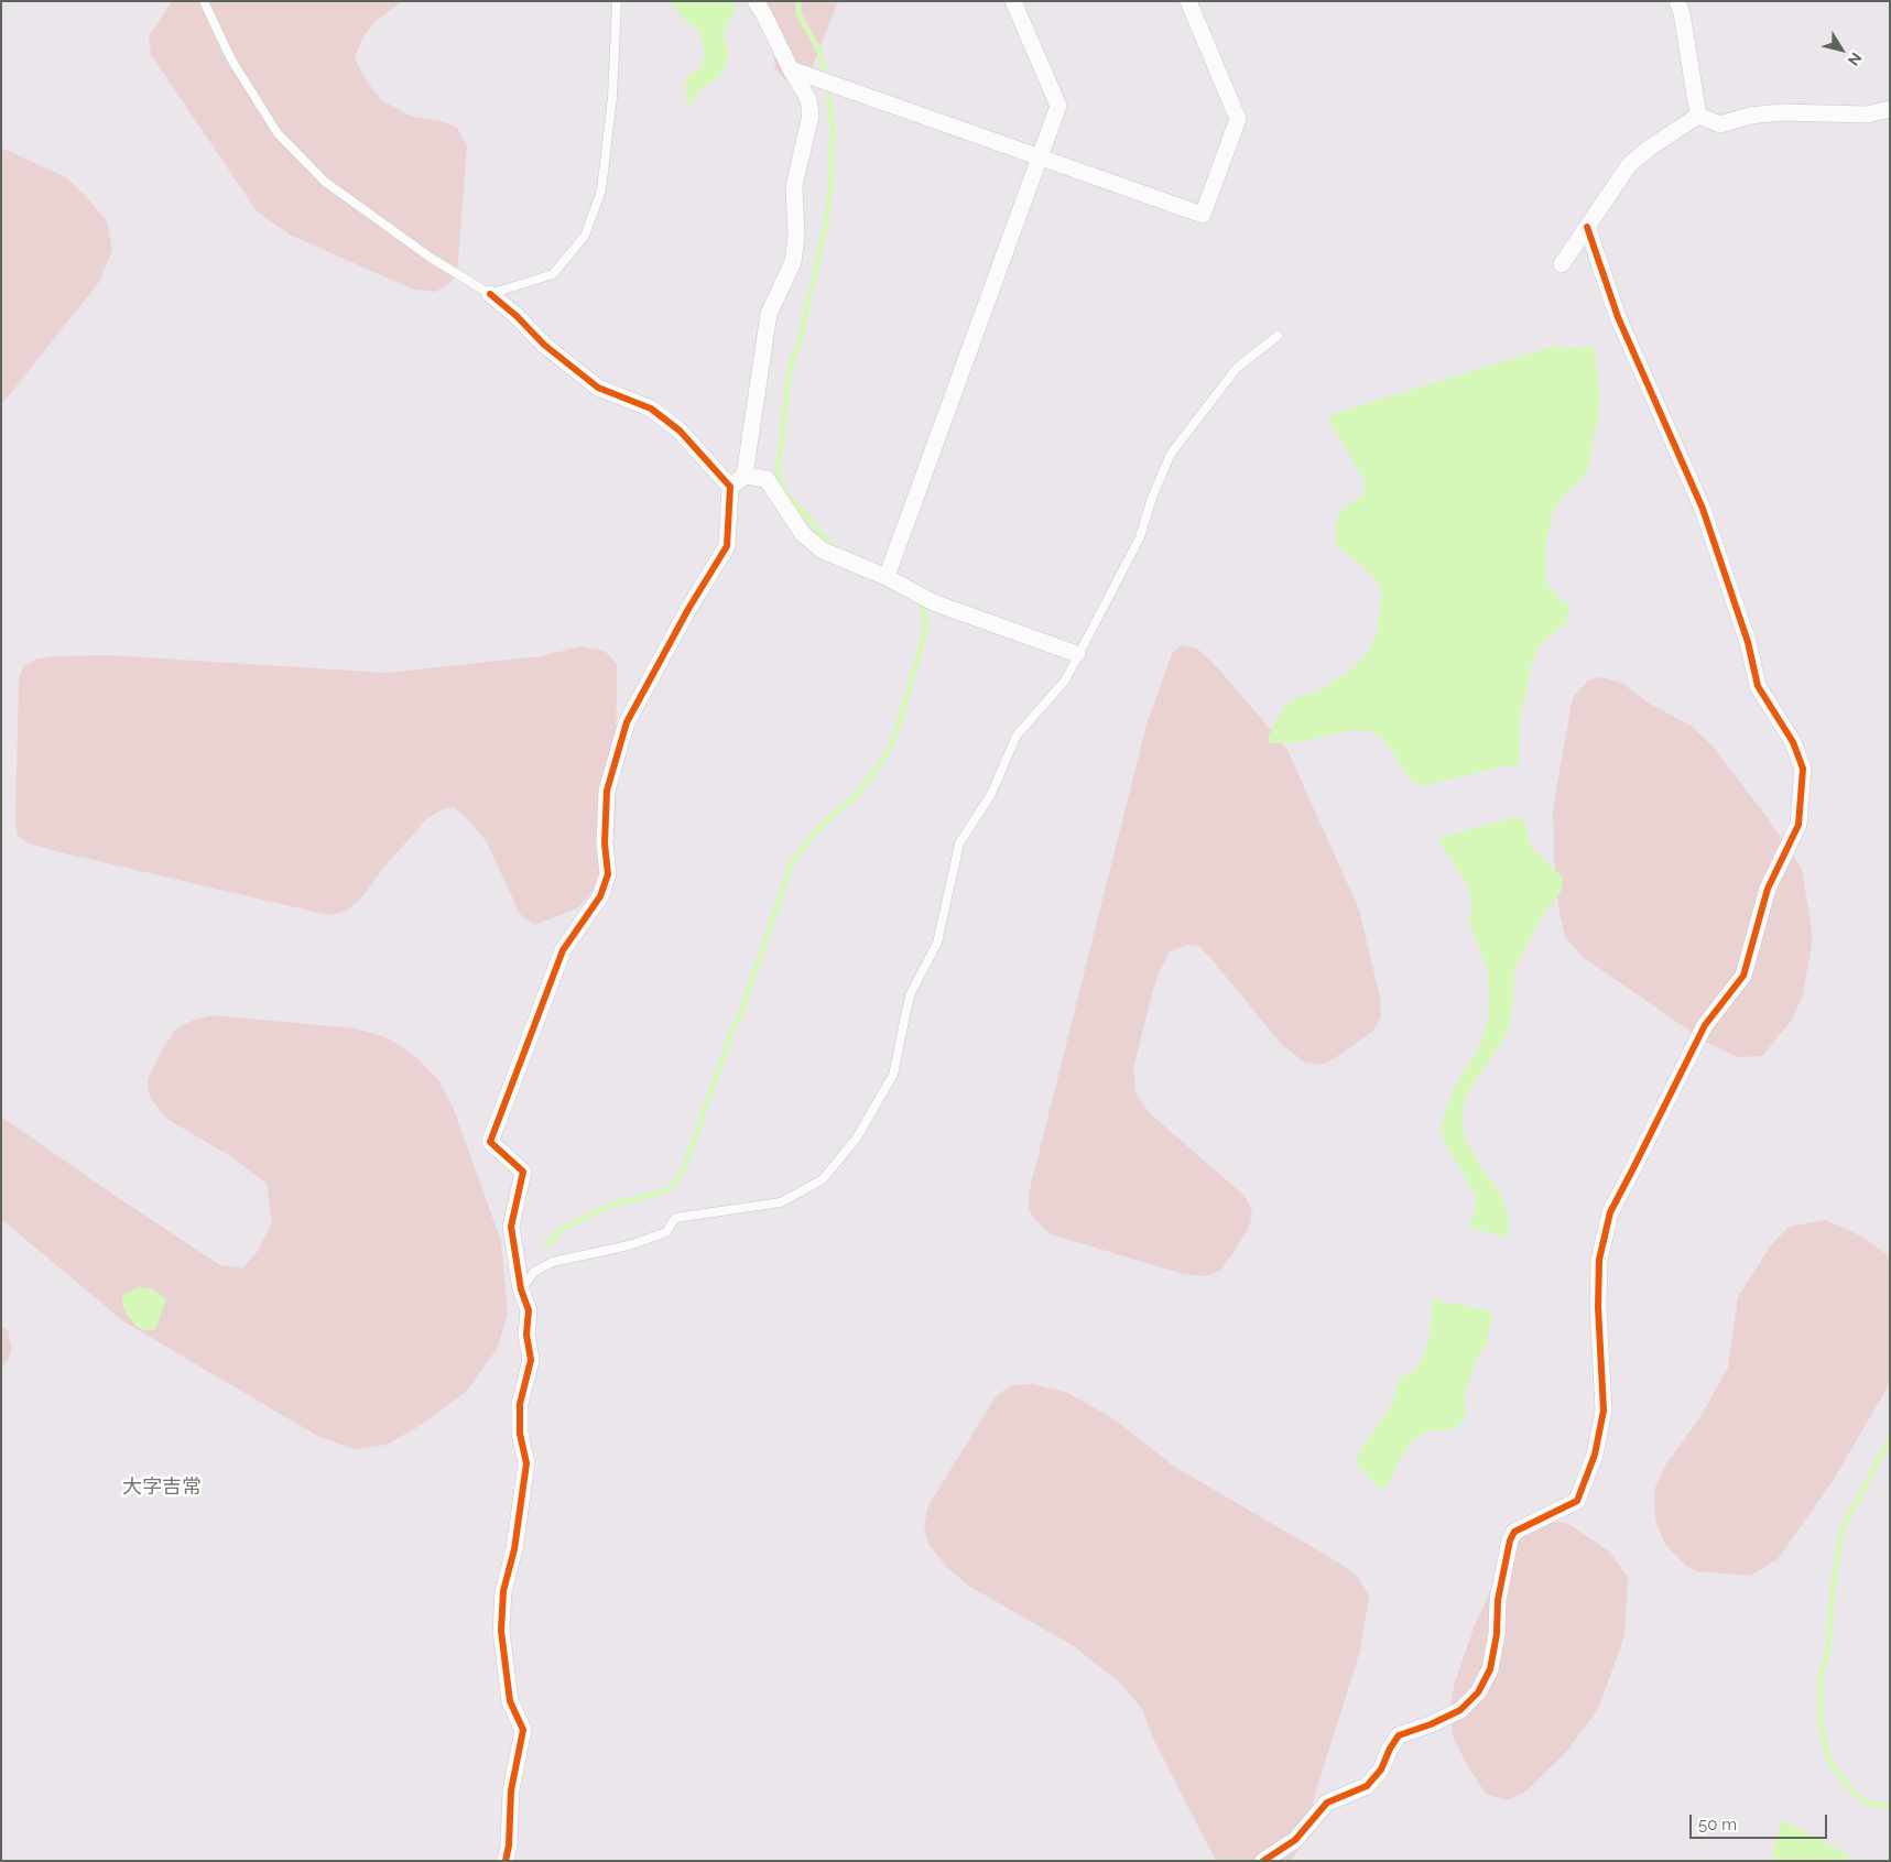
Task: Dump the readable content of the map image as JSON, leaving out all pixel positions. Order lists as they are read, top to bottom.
{
  "districts": ["大字吉常"],
  "scale_bar": "50 m",
  "north": "bottom right"
}
